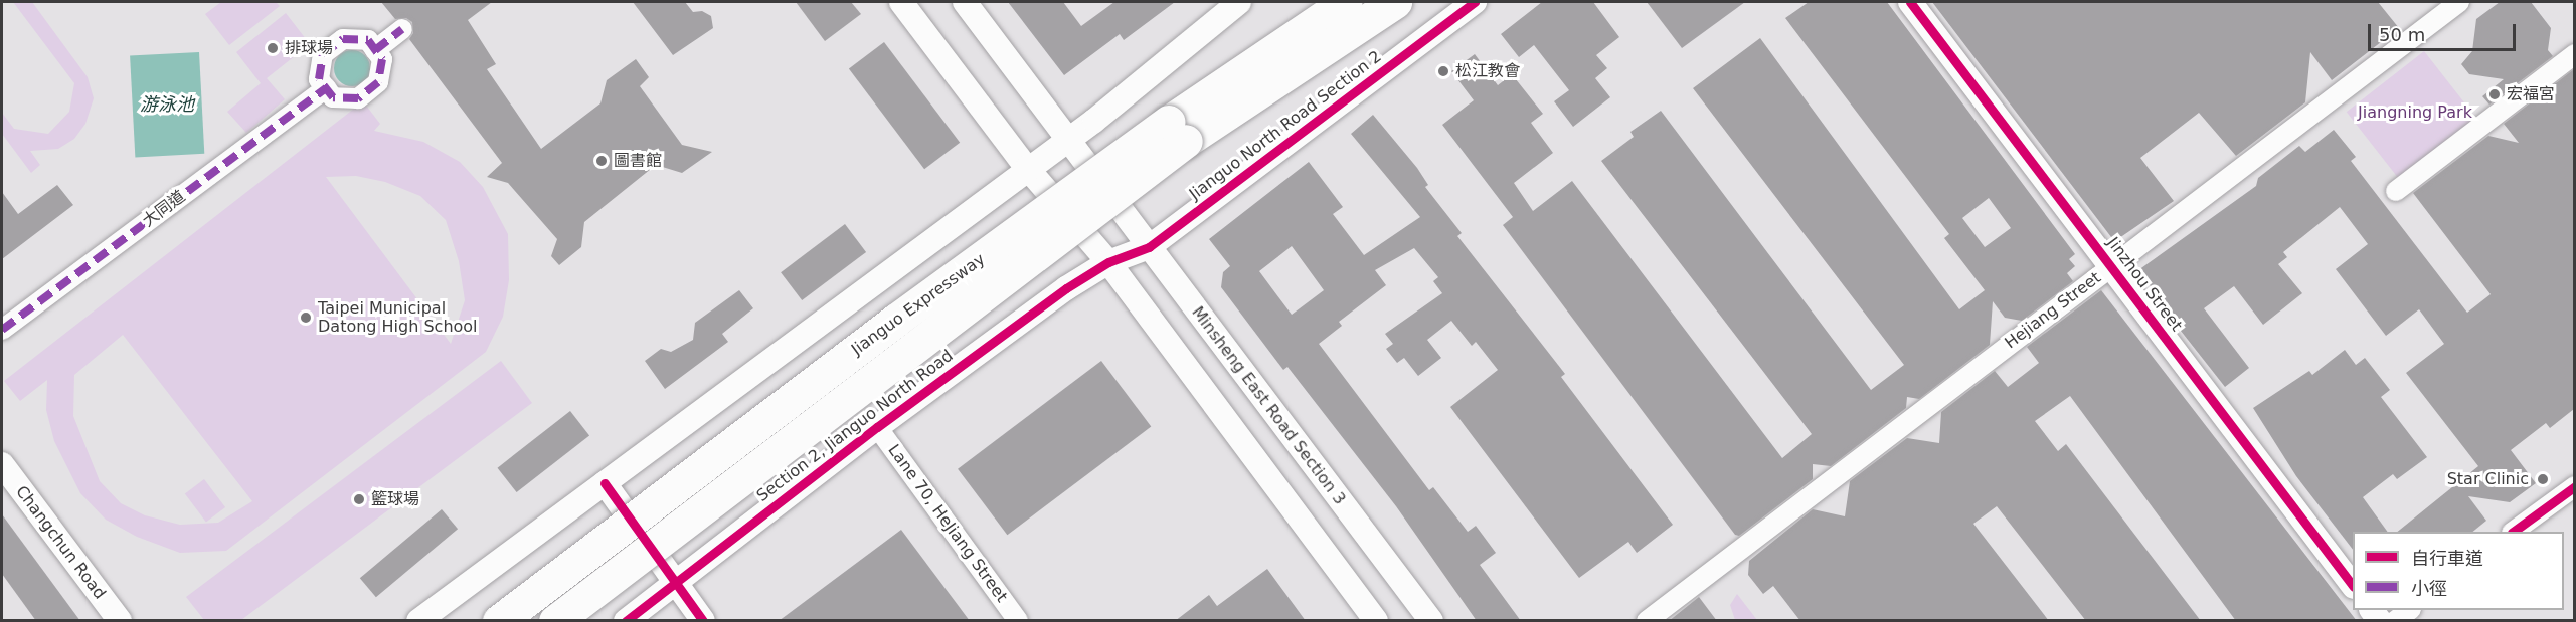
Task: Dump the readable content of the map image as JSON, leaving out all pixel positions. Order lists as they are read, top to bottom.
{
  "streets": {
    "highway": ["Jianguo Expressway"],
    "street": [
      "Jianguo North Road Section 2",
      "大同道",
      "Jinzhou Street",
      "Hejiang Street",
      "Minsheng East Road Section 3",
      "Section 2, Jianguo North Road",
      "Lane 70, HeJiang Street",
      "Changchun Road"
    ]
  },
  "crossings": [
    ["Jianguo North Road Section 2", "Minsheng East Road Section 3"],
    ["Jianguo North Road Section 2", "Section 2, Jianguo North Road"],
    ["Jinzhou Street", "Hejiang Street"],
    ["Section 2, Jianguo North Road", "Lane 70, HeJiang Street"]
  ],
  "water": ["游泳池"],
  "parks": ["Jiangning Park"],
  "places": [
    "排球場",
    "松江教會",
    "宏福宮",
    "圖書館",
    "Taipei Municipal Datong High School",
    "Star Clinic",
    "籃球場"
  ],
  "legend": ["自行車道", "小徑"],
  "scale_bar": "50 m"
}
